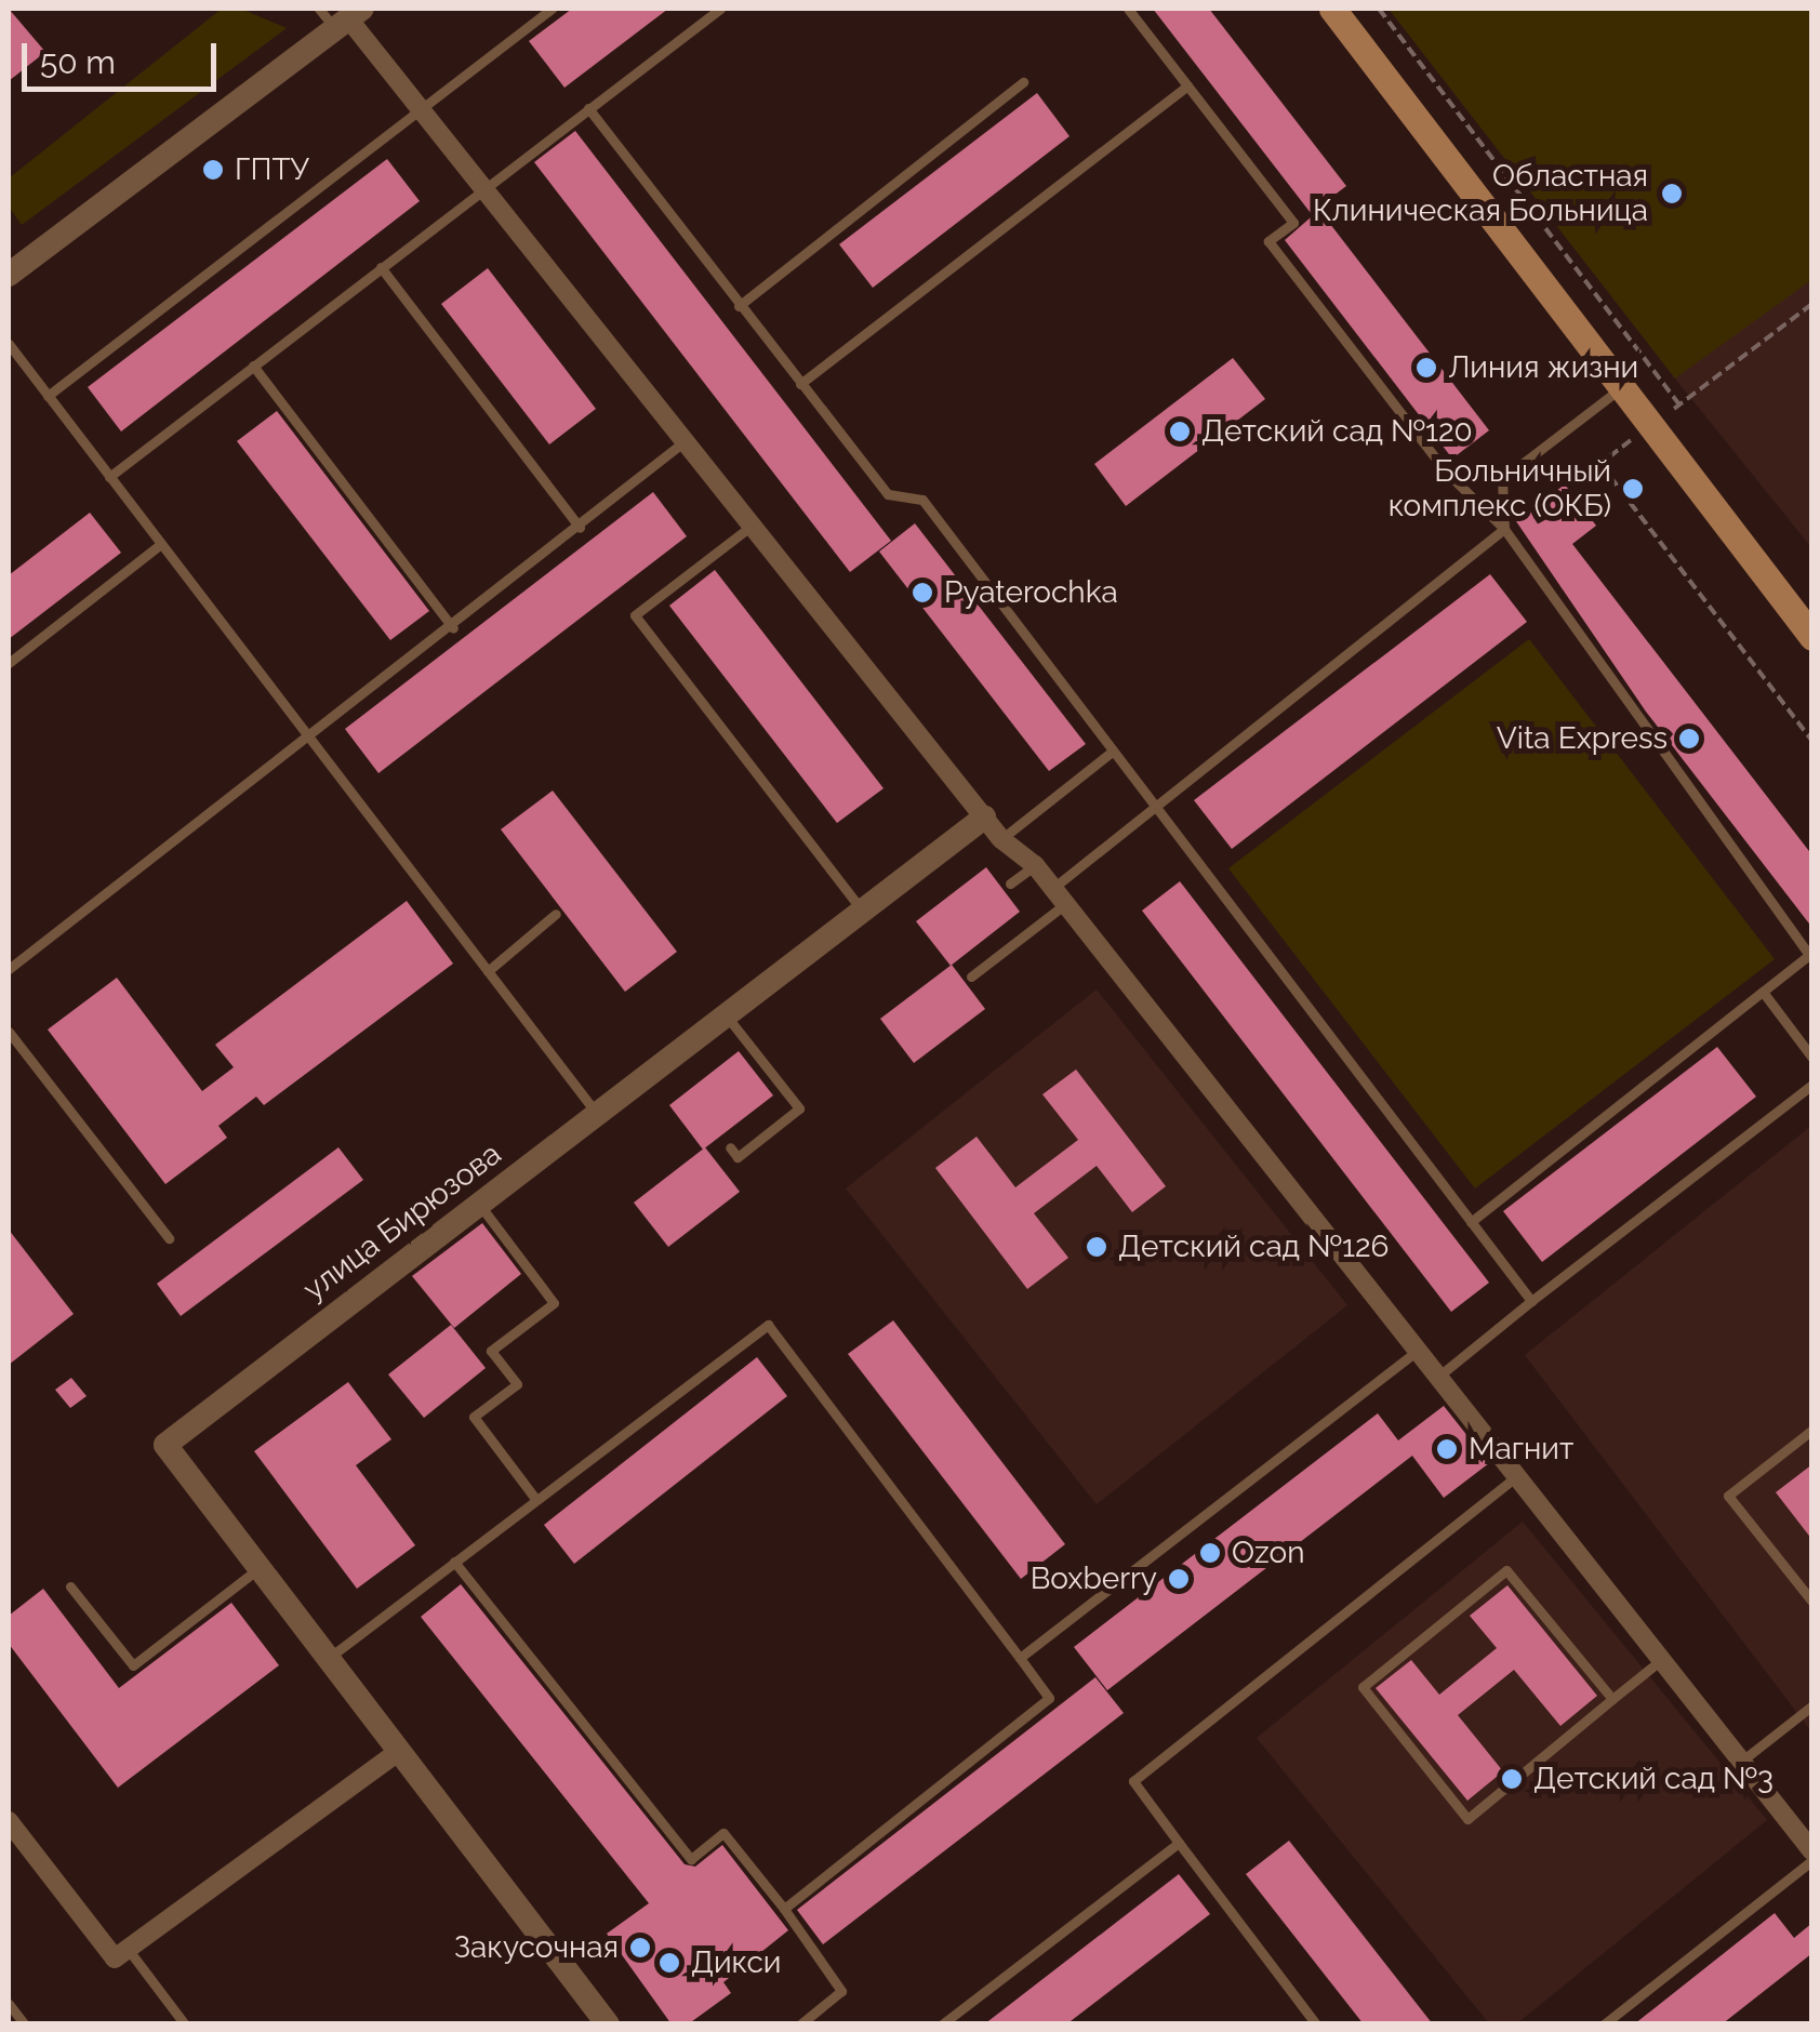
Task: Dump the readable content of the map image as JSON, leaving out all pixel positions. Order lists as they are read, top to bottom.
{
  "streets": {
    "street": ["улица Бирюзова"]
  },
  "places": [
    "ГПТУ",
    "Областная Клиническая Больница",
    "Линия жизни",
    "Детский сад №120",
    "Больничный комплекс (ОКБ)",
    "Pyaterochka",
    "Vita Express",
    "Детский сад №126",
    "Магнит",
    "Ozon",
    "Boxberry",
    "Детский сад №3",
    "Закусочная",
    "Дикси"
  ],
  "scale_bar": "50 m"
}
